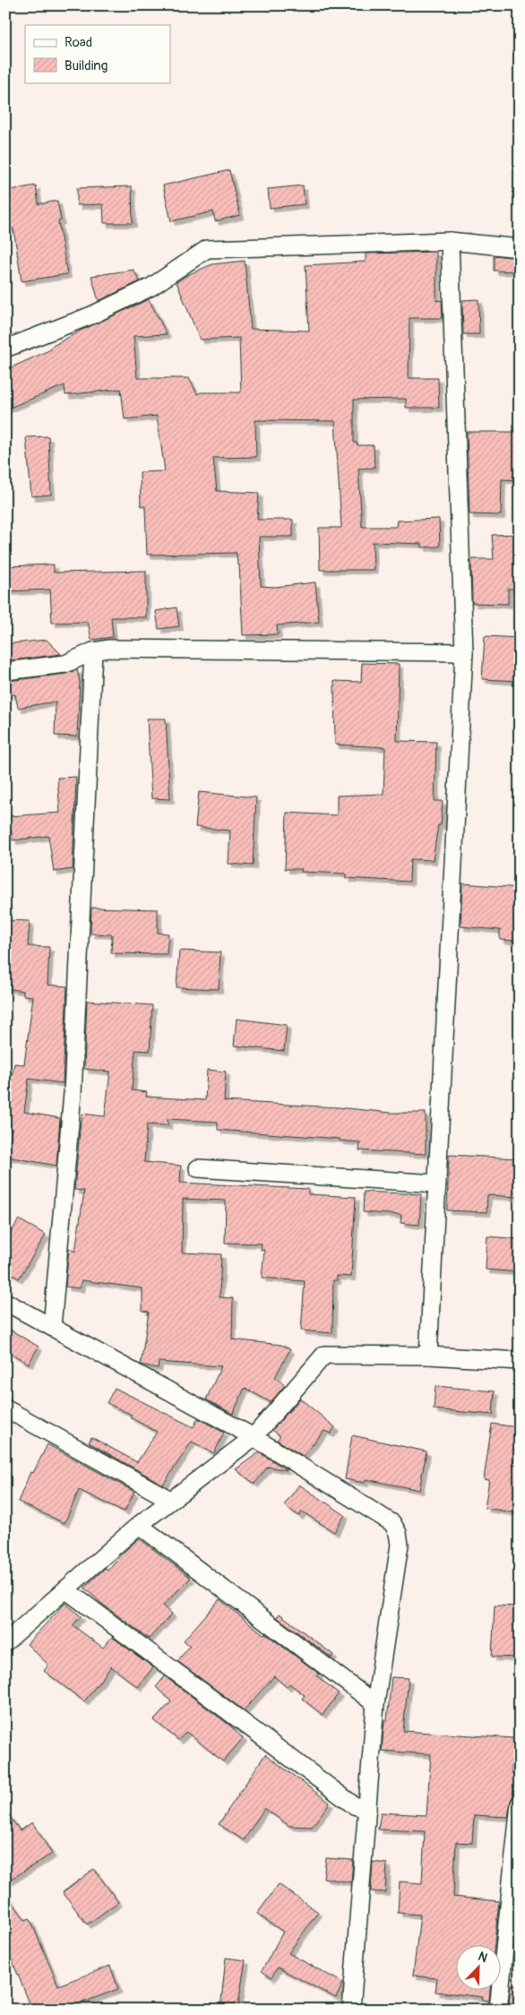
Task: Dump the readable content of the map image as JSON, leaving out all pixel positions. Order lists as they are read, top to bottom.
{
  "legend": ["Road", "Building"],
  "north": "top right"
}
